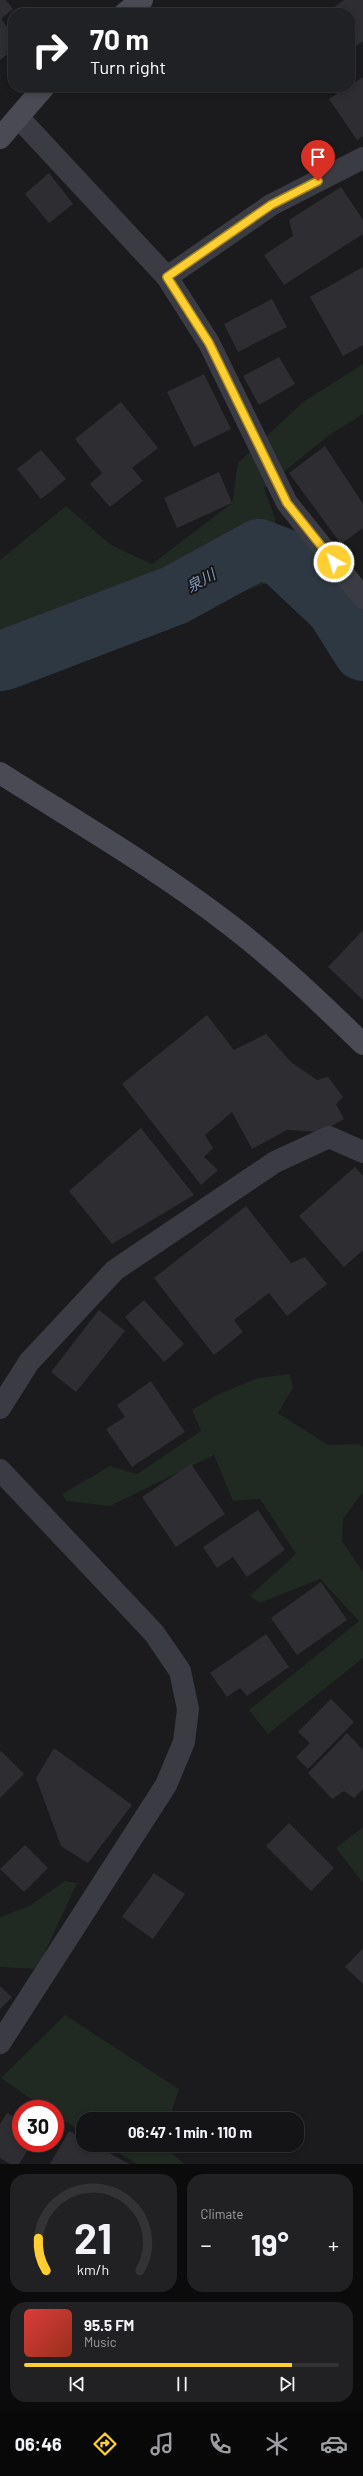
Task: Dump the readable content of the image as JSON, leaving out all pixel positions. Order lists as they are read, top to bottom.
{
  "water": ["泉川"],
  "page": {
    "turn": ["70 m", "Turn right"],
    "limit": "30",
    "trip": "06:47 · 1 min · 110 m",
    "tile": "Climate",
    "heat": ["−", "19°", "+"],
    "song": ["95.5 FM", "Music"],
    "tabs": "06:46",
    "gauge": ["21", "km/h"]
  }
}
